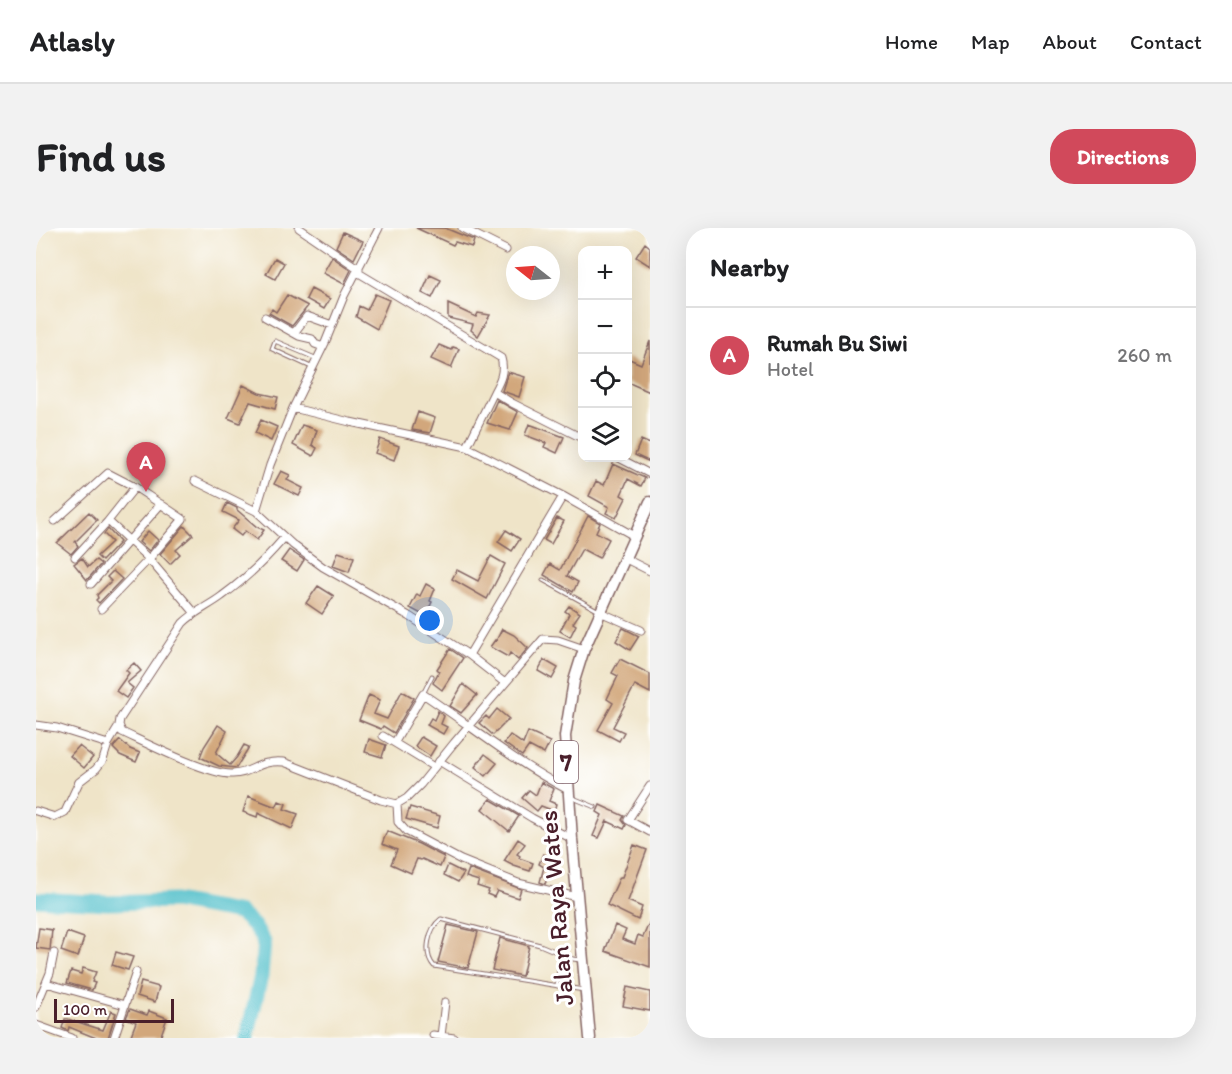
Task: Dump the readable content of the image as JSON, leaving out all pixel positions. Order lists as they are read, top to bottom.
{
  "streets": {
    "highway": ["7", "Jalan Raya Wates"]
  },
  "scale_bar": "100 m",
  "north": "left",
  "page": {
    "header": "Atlasly",
    "nav": [
      "Home",
      "Map",
      "About",
      "Contact"
    ],
    "buttons": "Directions",
    "title": "Find us",
    "heading": "Nearby",
    "map_buttons": ["+", "−"],
    "list": [
      {
        "mark": "A",
        "name": "Rumah Bu Siwi",
        "note": "Hotel",
        "value": "260 m"
      }
    ],
    "pins": "A",
    "scale": "100 m"
  }
}
